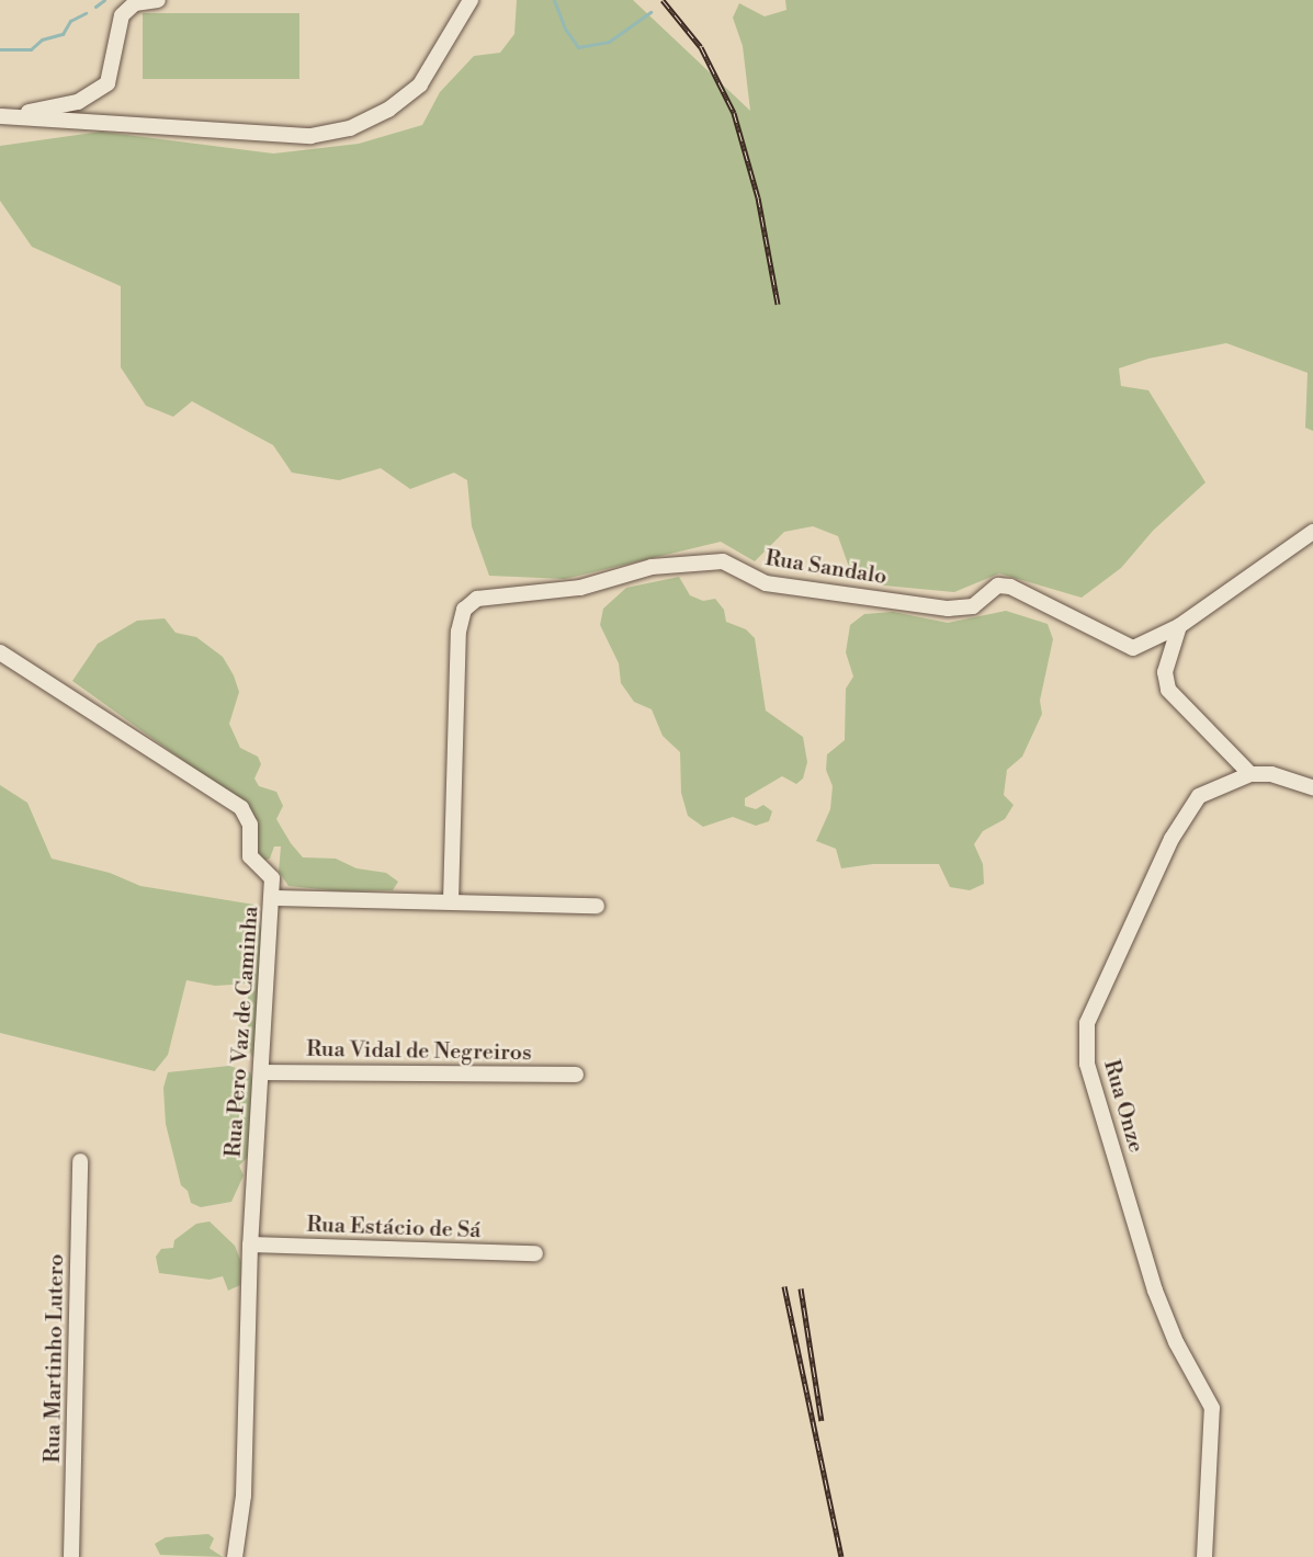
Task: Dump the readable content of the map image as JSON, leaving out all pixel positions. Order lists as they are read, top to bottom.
{
  "streets": {
    "street": [
      "Rua Sandalo",
      "Rua Pero Vaz de Caminha",
      "Rua Vidal de Negreiros",
      "Rua Onze",
      "Rua Estácio de Sá",
      "Rua Martinho Lutero"
    ]
  },
  "crossings": [
    ["Rua Pero Vaz de Caminha", "Rua Vidal de Negreiros"],
    ["Rua Pero Vaz de Caminha", "Rua Estácio de Sá"]
  ]
}
